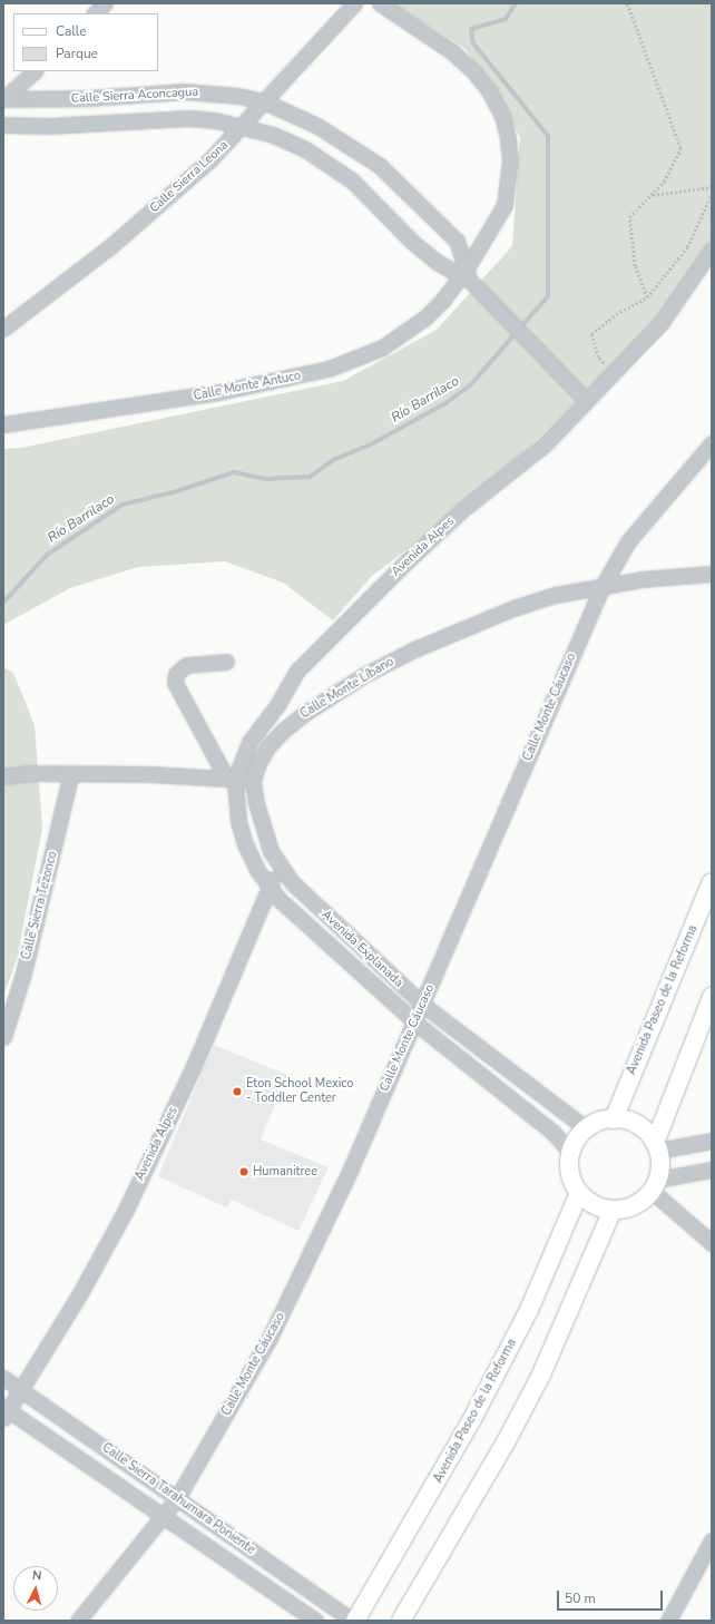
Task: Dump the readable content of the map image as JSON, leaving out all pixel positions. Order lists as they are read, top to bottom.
{
  "streets": {
    "main road": ["Avenida Paseo de la Reforma"],
    "street": [
      "Calle Sierra Aconcagua",
      "Calle Sierra Leona",
      "Calle Monte Antuco",
      "Avenida Alpes",
      "Calle Monte Líbano",
      "Calle Monte Cáucaso",
      "Calle Sierra Tezonco",
      "Avenida Explanada",
      "Calle Sierra Tarahumara Poniente"
    ]
  },
  "crossings": [
    ["Calle Sierra Aconcagua", "Calle Sierra Leona"],
    ["Calle Sierra Aconcagua", "Calle Monte Antuco"],
    ["Calle Sierra Aconcagua", "Avenida Alpes"],
    ["Avenida Alpes", "Avenida Explanada"],
    ["Avenida Alpes", "Calle Sierra Tarahumara Poniente"],
    ["Calle Monte Líbano", "Calle Monte Cáucaso"],
    ["Calle Monte Líbano", "Avenida Explanada"],
    ["Calle Monte Cáucaso", "Avenida Explanada"],
    ["Calle Monte Cáucaso", "Calle Sierra Tarahumara Poniente"],
    ["Avenida Explanada", "Avenida Paseo de la Reforma"],
    ["Avenida Paseo de la Reforma", "Calle Sierra Tarahumara Poniente"]
  ],
  "water": ["Río Barrilaco"],
  "places": ["Eton School Mexico - Toddler Center", "Humanitree"],
  "legend": ["Calle", "Parque"],
  "scale_bar": "50 m",
  "north": "top"
}
